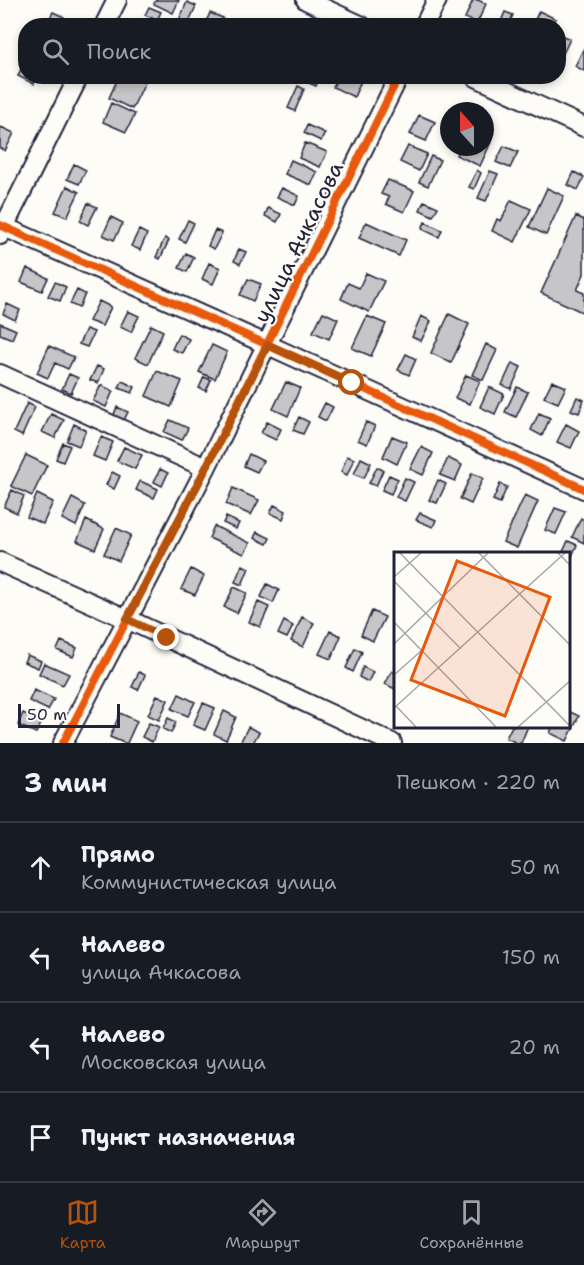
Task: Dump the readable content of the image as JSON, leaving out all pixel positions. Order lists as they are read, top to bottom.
{
  "streets": {
    "street": ["улица Ачкасова"]
  },
  "scale_bar": "50 m",
  "north": "top",
  "page": {
    "search": "Поиск",
    "scale": "50 m",
    "heading": ["3 мин", "Пешком · 220 m"],
    "list": [
      ["Прямо", "Коммунистическая улица", "50 m"],
      ["Налево", "улица Ачкасова", "150 m"],
      ["Налево", "Московская улица", "20 m"],
      "Пункт назначения"
    ],
    "nav": ["Карта", "Маршрут", "Сохранённые"]
  }
}
